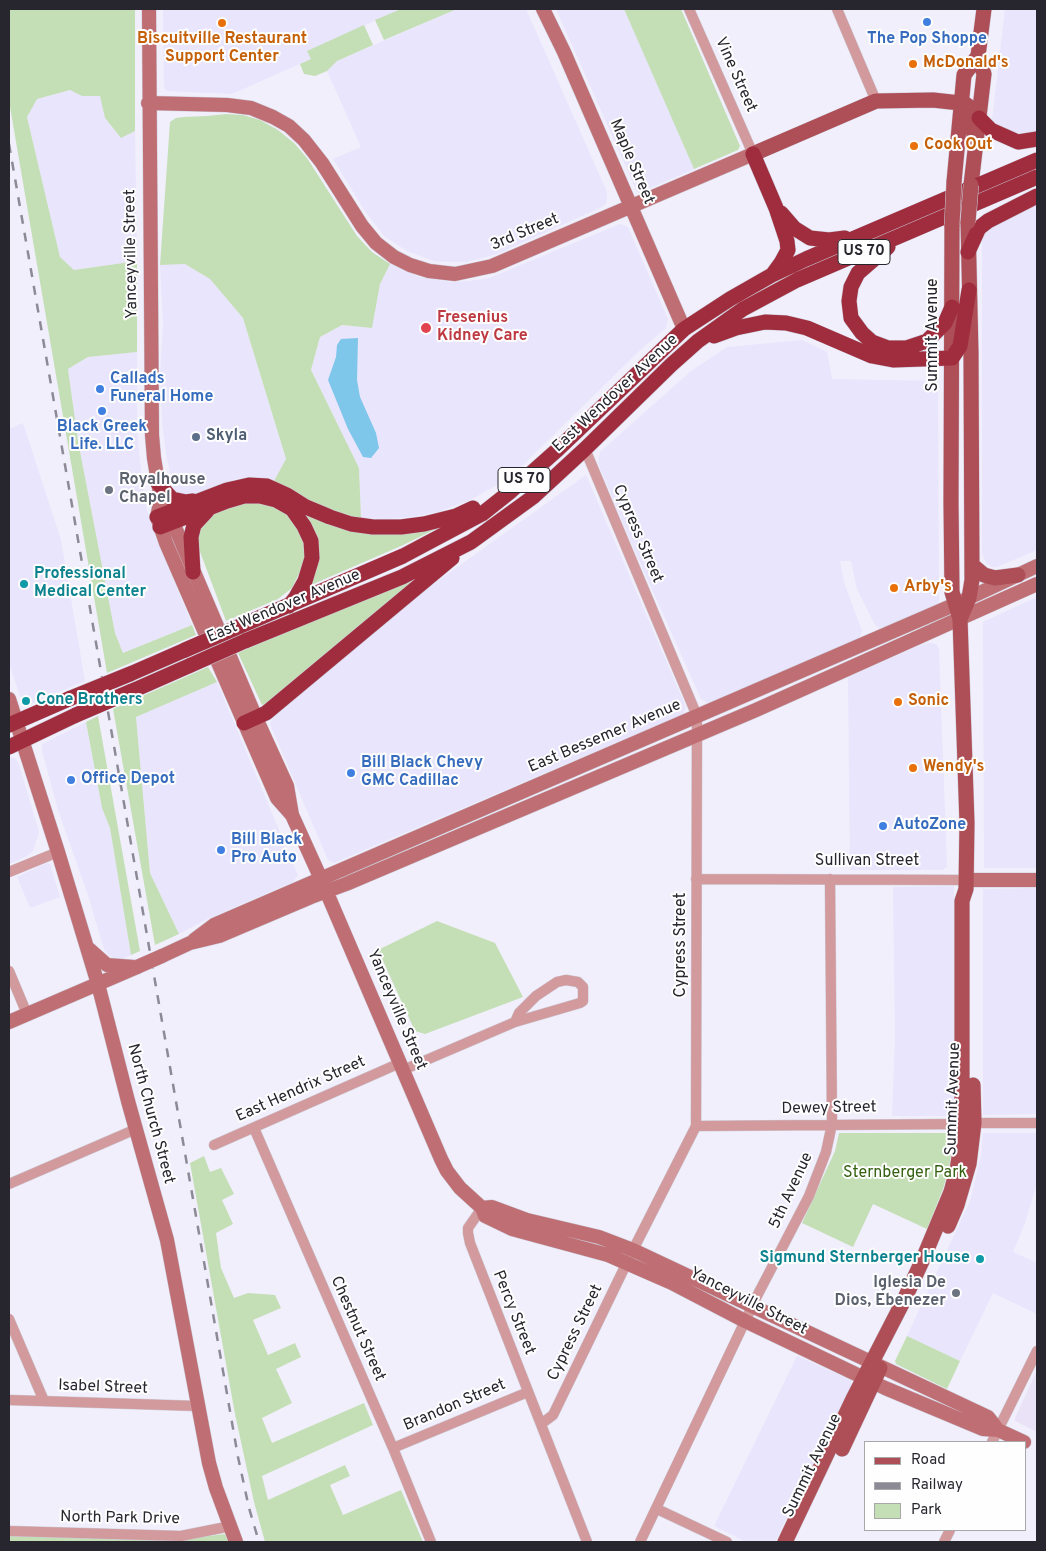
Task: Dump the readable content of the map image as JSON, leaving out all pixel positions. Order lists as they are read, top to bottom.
{
  "streets": {
    "highway": ["US 70", "East Wendover Avenue"],
    "main road": [
      "Maple Street",
      "3rd Street",
      "Yanceyville Street",
      "Summit Avenue",
      "East Bessemer Avenue",
      "Sullivan Street",
      "North Church Street"
    ],
    "street": [
      "Vine Street",
      "Cypress Street",
      "East Hendrix Street",
      "Dewey Street",
      "5th Avenue",
      "Percy Street",
      "Chestnut Street",
      "Isabel Street",
      "Brandon Street",
      "North Park Drive"
    ]
  },
  "crossings": [
    ["Vine Street", "3rd Street"],
    ["Maple Street", "3rd Street"],
    ["Maple Street", "East Wendover Avenue"],
    ["3rd Street", "Yanceyville Street"],
    ["3rd Street", "Summit Avenue"],
    ["Yanceyville Street", "Summit Avenue"],
    ["Yanceyville Street", "Cypress Street"],
    ["Yanceyville Street", "East Bessemer Avenue"],
    ["Yanceyville Street", "East Hendrix Street"],
    ["Yanceyville Street", "5th Avenue"],
    ["Yanceyville Street", "Percy Street"],
    ["Summit Avenue", "East Bessemer Avenue"],
    ["Summit Avenue", "Sullivan Street"],
    ["Summit Avenue", "Dewey Street"],
    ["East Wendover Avenue", "Cypress Street"],
    ["East Wendover Avenue", "North Church Street"],
    ["Cypress Street", "East Bessemer Avenue"],
    ["Cypress Street", "Sullivan Street"],
    ["Cypress Street", "Dewey Street"],
    ["Cypress Street", "Percy Street"],
    ["East Bessemer Avenue", "North Church Street"],
    ["Sullivan Street", "5th Avenue"],
    ["East Hendrix Street", "Chestnut Street"],
    ["Dewey Street", "5th Avenue"],
    ["North Church Street", "Isabel Street"],
    ["North Church Street", "North Park Drive"],
    ["Percy Street", "Brandon Street"],
    ["Chestnut Street", "Brandon Street"]
  ],
  "parks": ["Sternberger Park"],
  "places": [
    "The Pop Shoppe",
    "Biscuitville Restaurant Support Center",
    "McDonald's",
    "Cook Out",
    "Fresenius Kidney Care",
    "Callads Funeral Home",
    "Black Greek Life. LLC",
    "Skyla",
    "Royalhouse Chapel",
    "Professional Medical Center",
    "Arby's",
    "Cone Brothers",
    "Sonic",
    "Wendy's",
    "Bill Black Chevy GMC Cadillac",
    "Office Depot",
    "AutoZone",
    "Bill Black Pro Auto",
    "Sigmund Sternberger House",
    "Iglesia De Dios, Ebenezer"
  ],
  "legend": ["Road", "Railway", "Park"]
}
